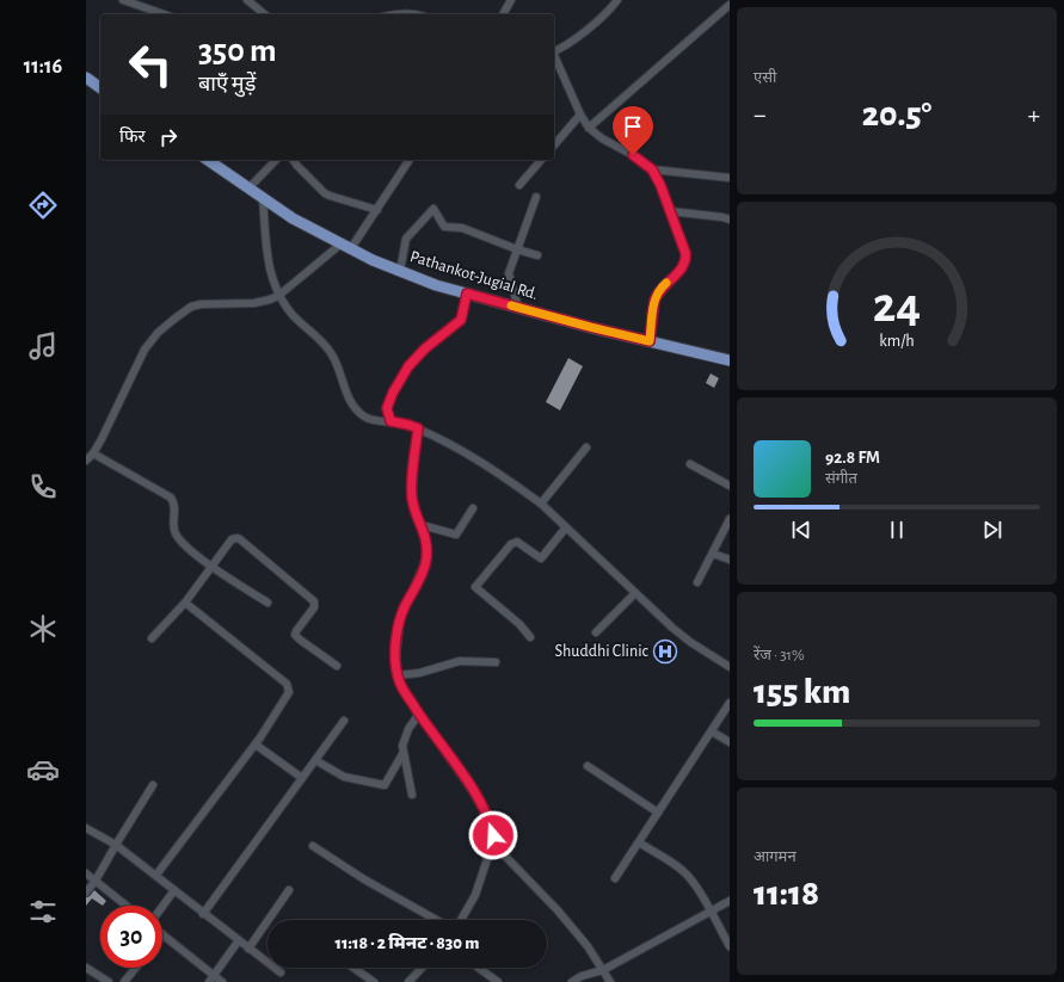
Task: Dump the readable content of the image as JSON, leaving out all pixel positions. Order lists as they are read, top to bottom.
{
  "streets": {
    "main road": ["Pathankot-Jugial Rd."]
  },
  "places": {
    "hospital": ["Shuddhi Clinic"]
  },
  "page": {
    "tabs": "11:16",
    "tile": [
      "एसी",
      ["रेंज · 31%", "155 km"],
      ["आगमन", "11:18"]
    ],
    "turn": ["350 m", "बाएँ मुड़ें"],
    "heat": ["−", "20.5°", "+"],
    "then": "फिर",
    "song": ["92.8 FM", "संगीत"],
    "limit": "30",
    "trip": "11:18 · 2 मिनट · 830 m",
    "gauge": ["24", "km/h"]
  }
}
